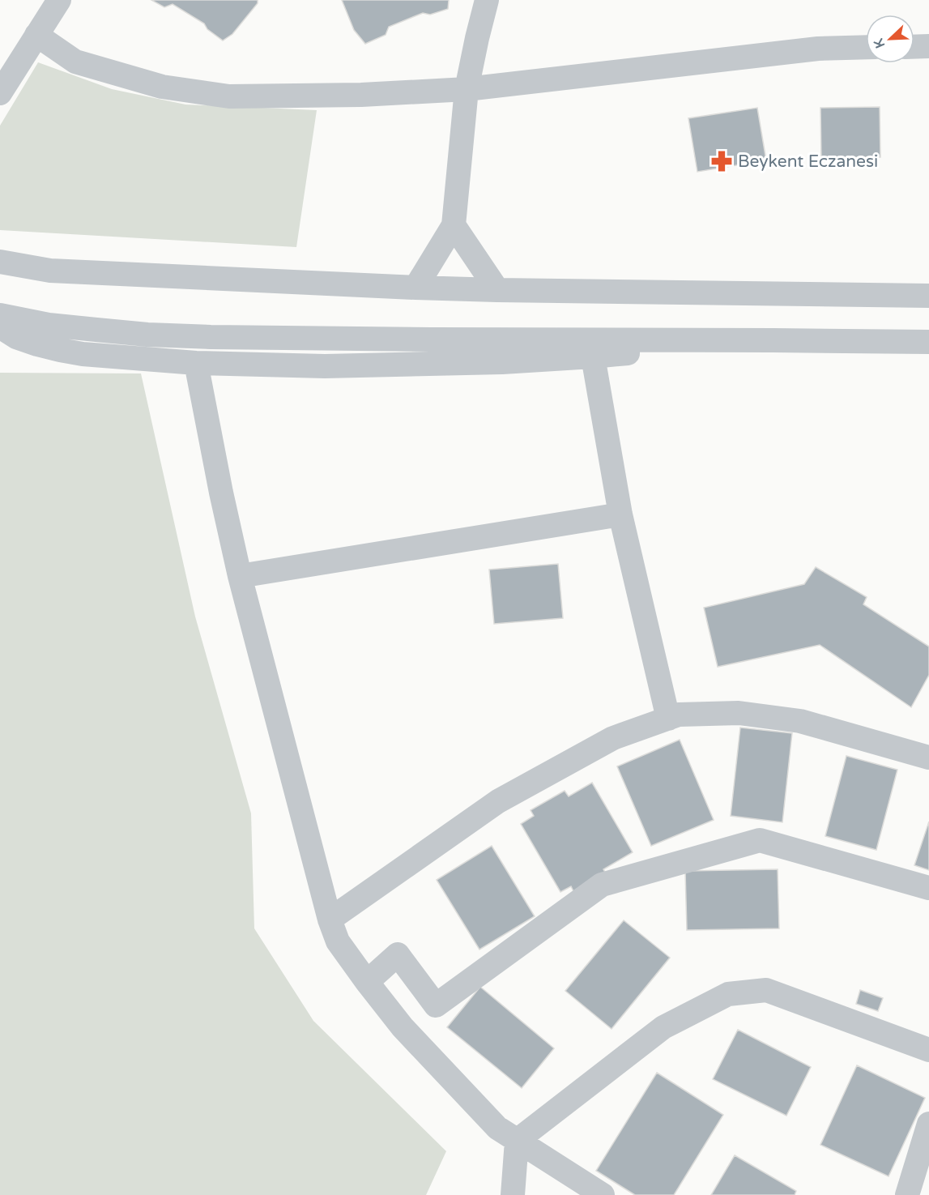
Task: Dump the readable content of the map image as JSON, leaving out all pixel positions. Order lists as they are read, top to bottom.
{
  "places": {
    "pharmacy": ["Beykent Eczanesi"]
  },
  "north": "bottom left"
}
